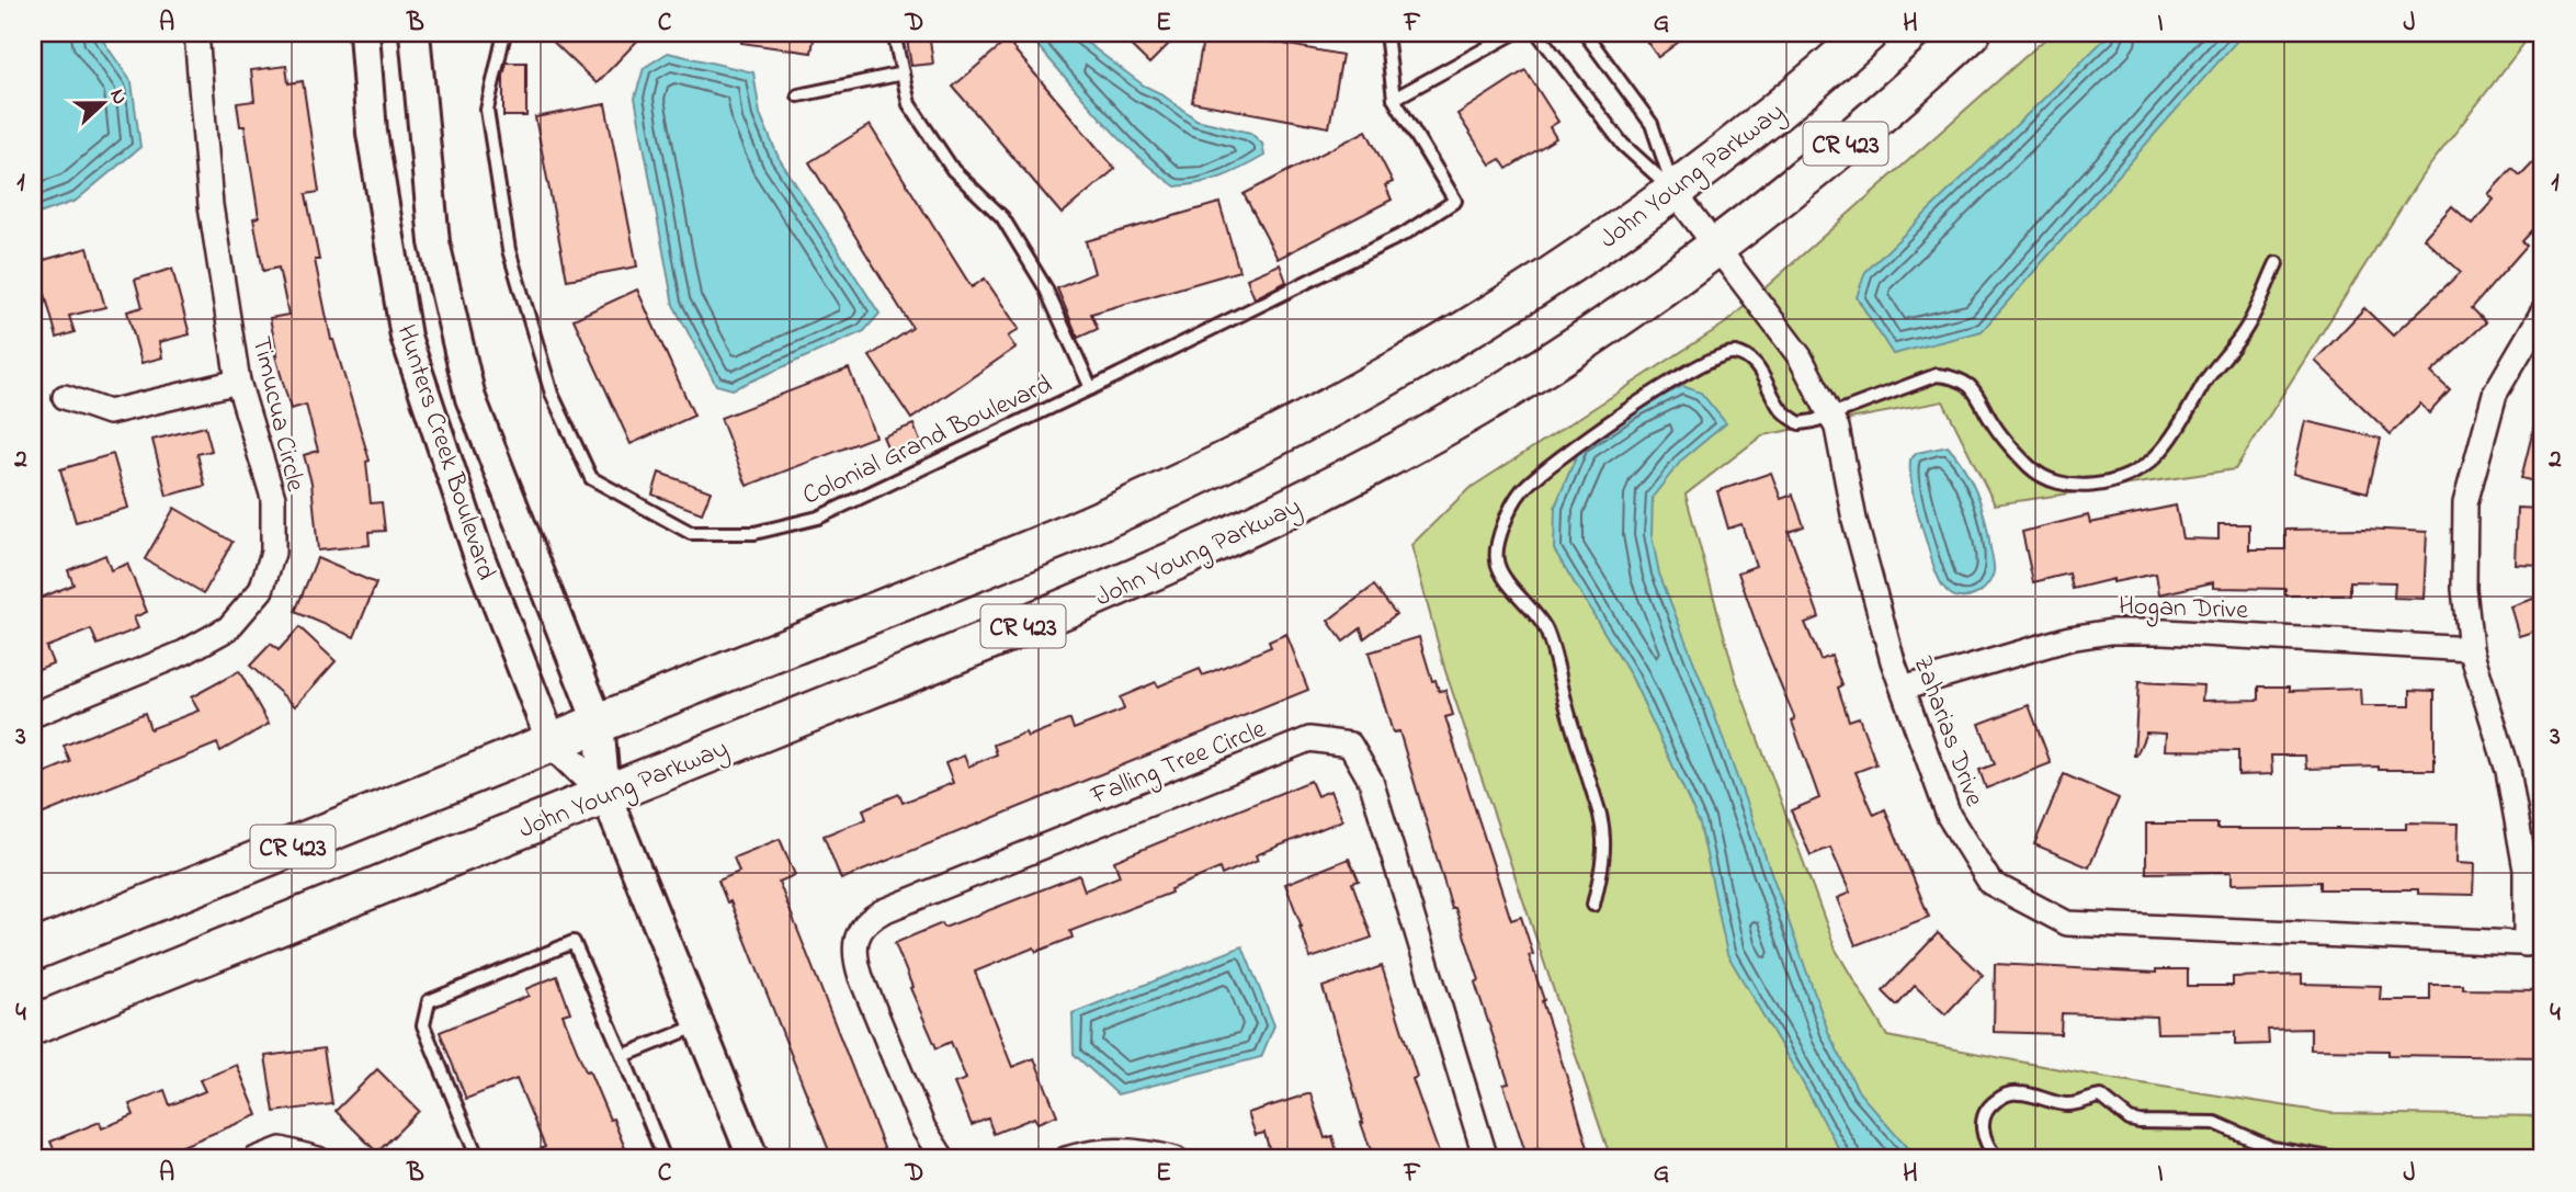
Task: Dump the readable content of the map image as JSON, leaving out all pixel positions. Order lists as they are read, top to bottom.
{
  "streets": {
    "highway": ["CR 423", "John Young Parkway"],
    "street": [
      "Timucua Circle",
      "Hunters Creek Boulevard",
      "Hogan Drive",
      "Zaharias Drive",
      "Falling Tree Circle"
    ],
    "lane": ["Colonial Grand Boulevard"]
  },
  "crossings": [
    ["John Young Parkway", "Hunters Creek Boulevard"],
    ["John Young Parkway", "Zaharias Drive"],
    ["Hogan Drive", "Zaharias Drive"]
  ],
  "north": "right",
  "grid": {
    "columns": [
      "A",
      "B",
      "C",
      "D",
      "E",
      "F",
      "G",
      "H",
      "I",
      "J"
    ],
    "rows": [
      "1",
      "2",
      "3",
      "4"
    ]
  }
}
